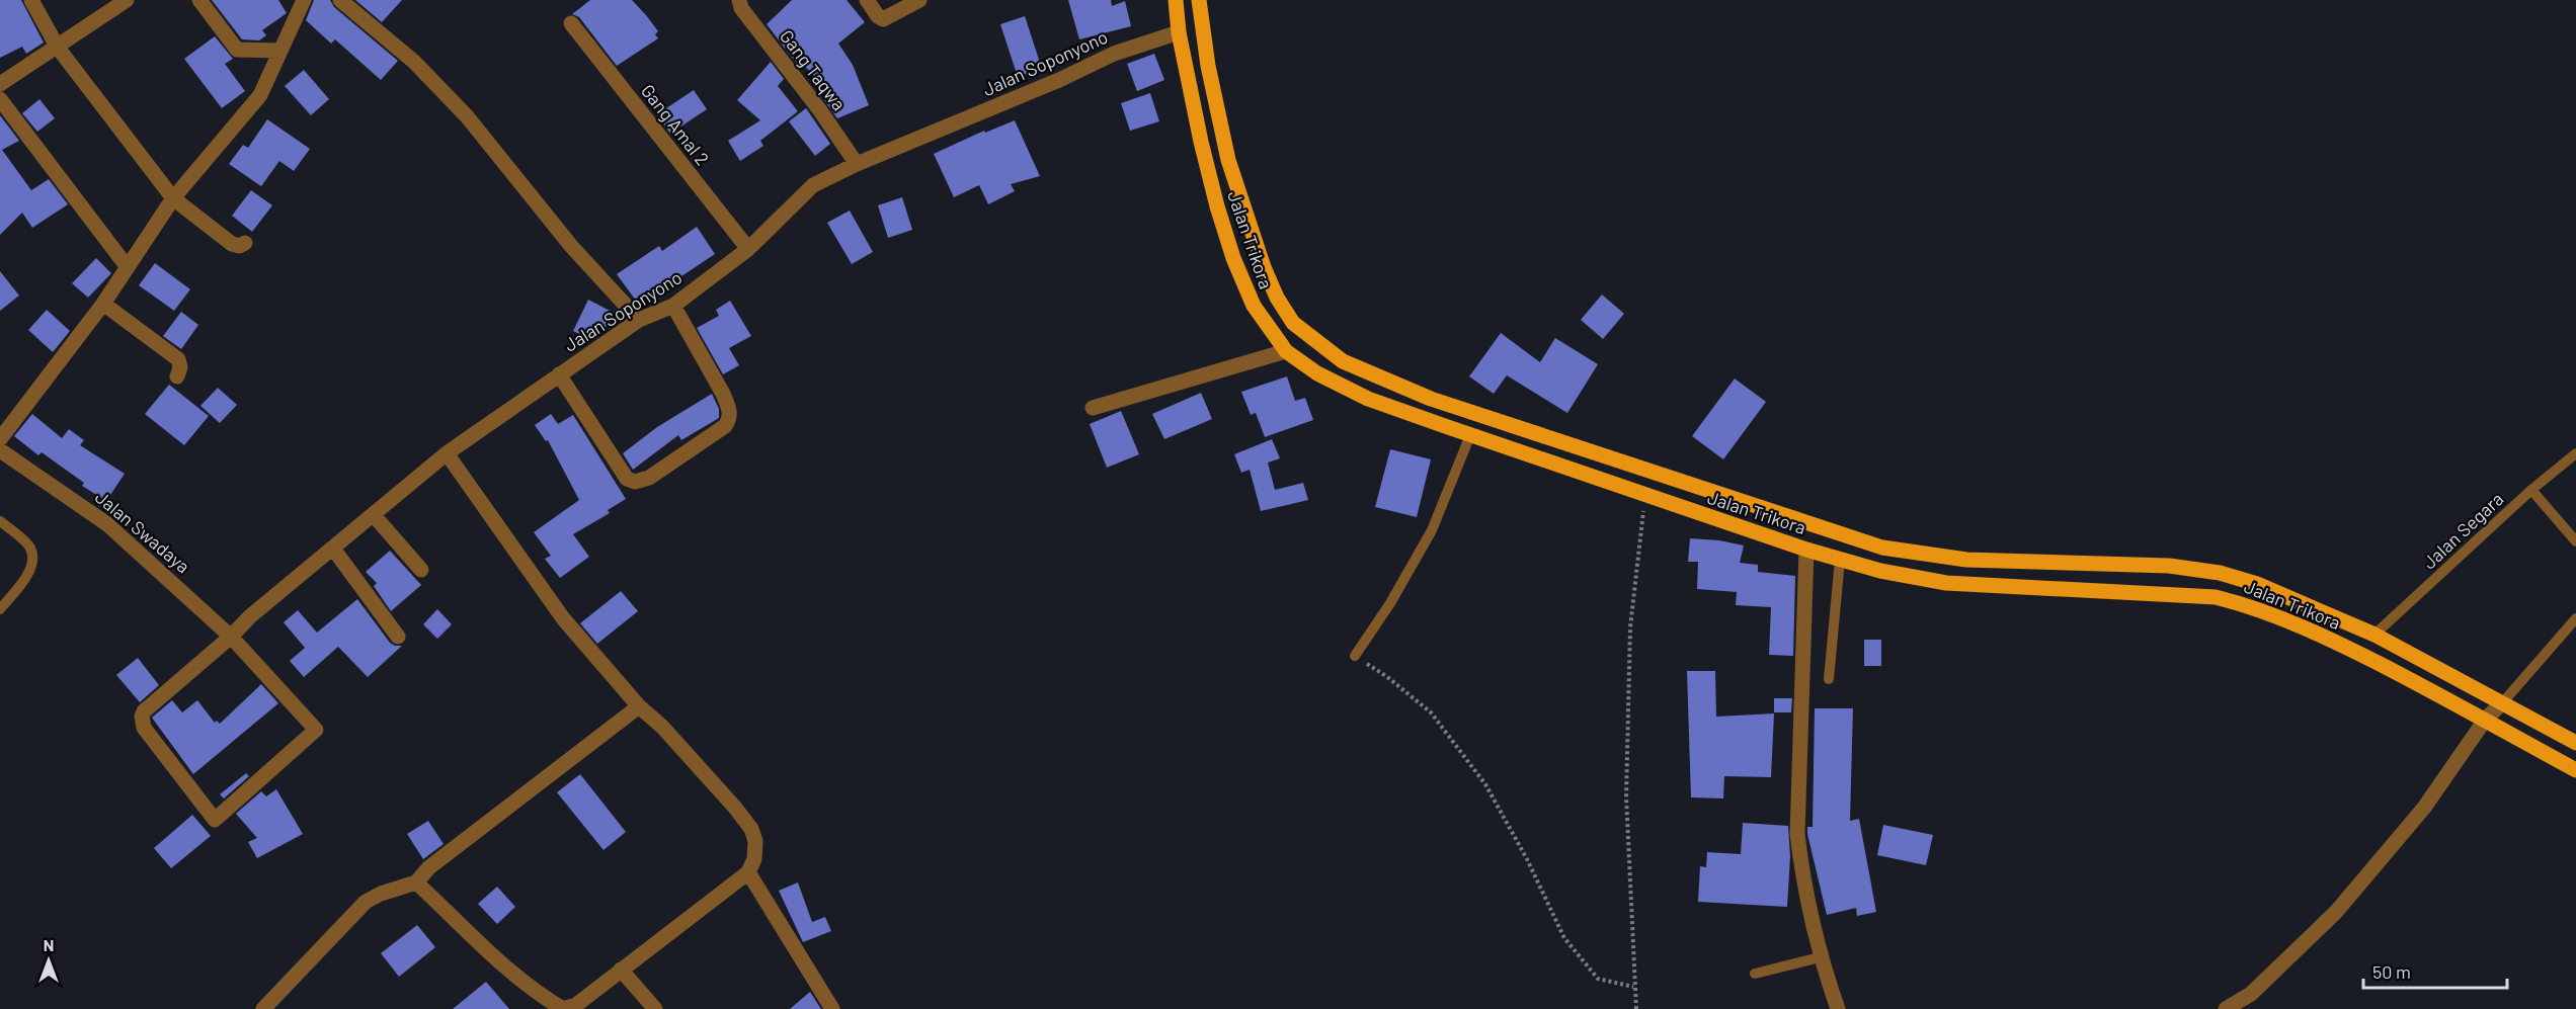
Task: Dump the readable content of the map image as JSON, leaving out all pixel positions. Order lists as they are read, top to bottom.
{
  "streets": {
    "main road": ["Jalan Trikora"],
    "street": [
      "Jalan Soponyono",
      "Gang Taqwa",
      "Gang Amal 2",
      "Jalan Swadaya"
    ],
    "lane": ["Jalan Segara"]
  },
  "crossings": [
    ["Jalan Soponyono", "Gang Taqwa"],
    ["Jalan Soponyono", "Gang Amal 2"],
    ["Jalan Soponyono", "Jalan Trikora"],
    ["Jalan Soponyono", "Jalan Swadaya"],
    ["Jalan Trikora", "Jalan Segara"]
  ],
  "scale_bar": "50 m",
  "north": "top"
}
